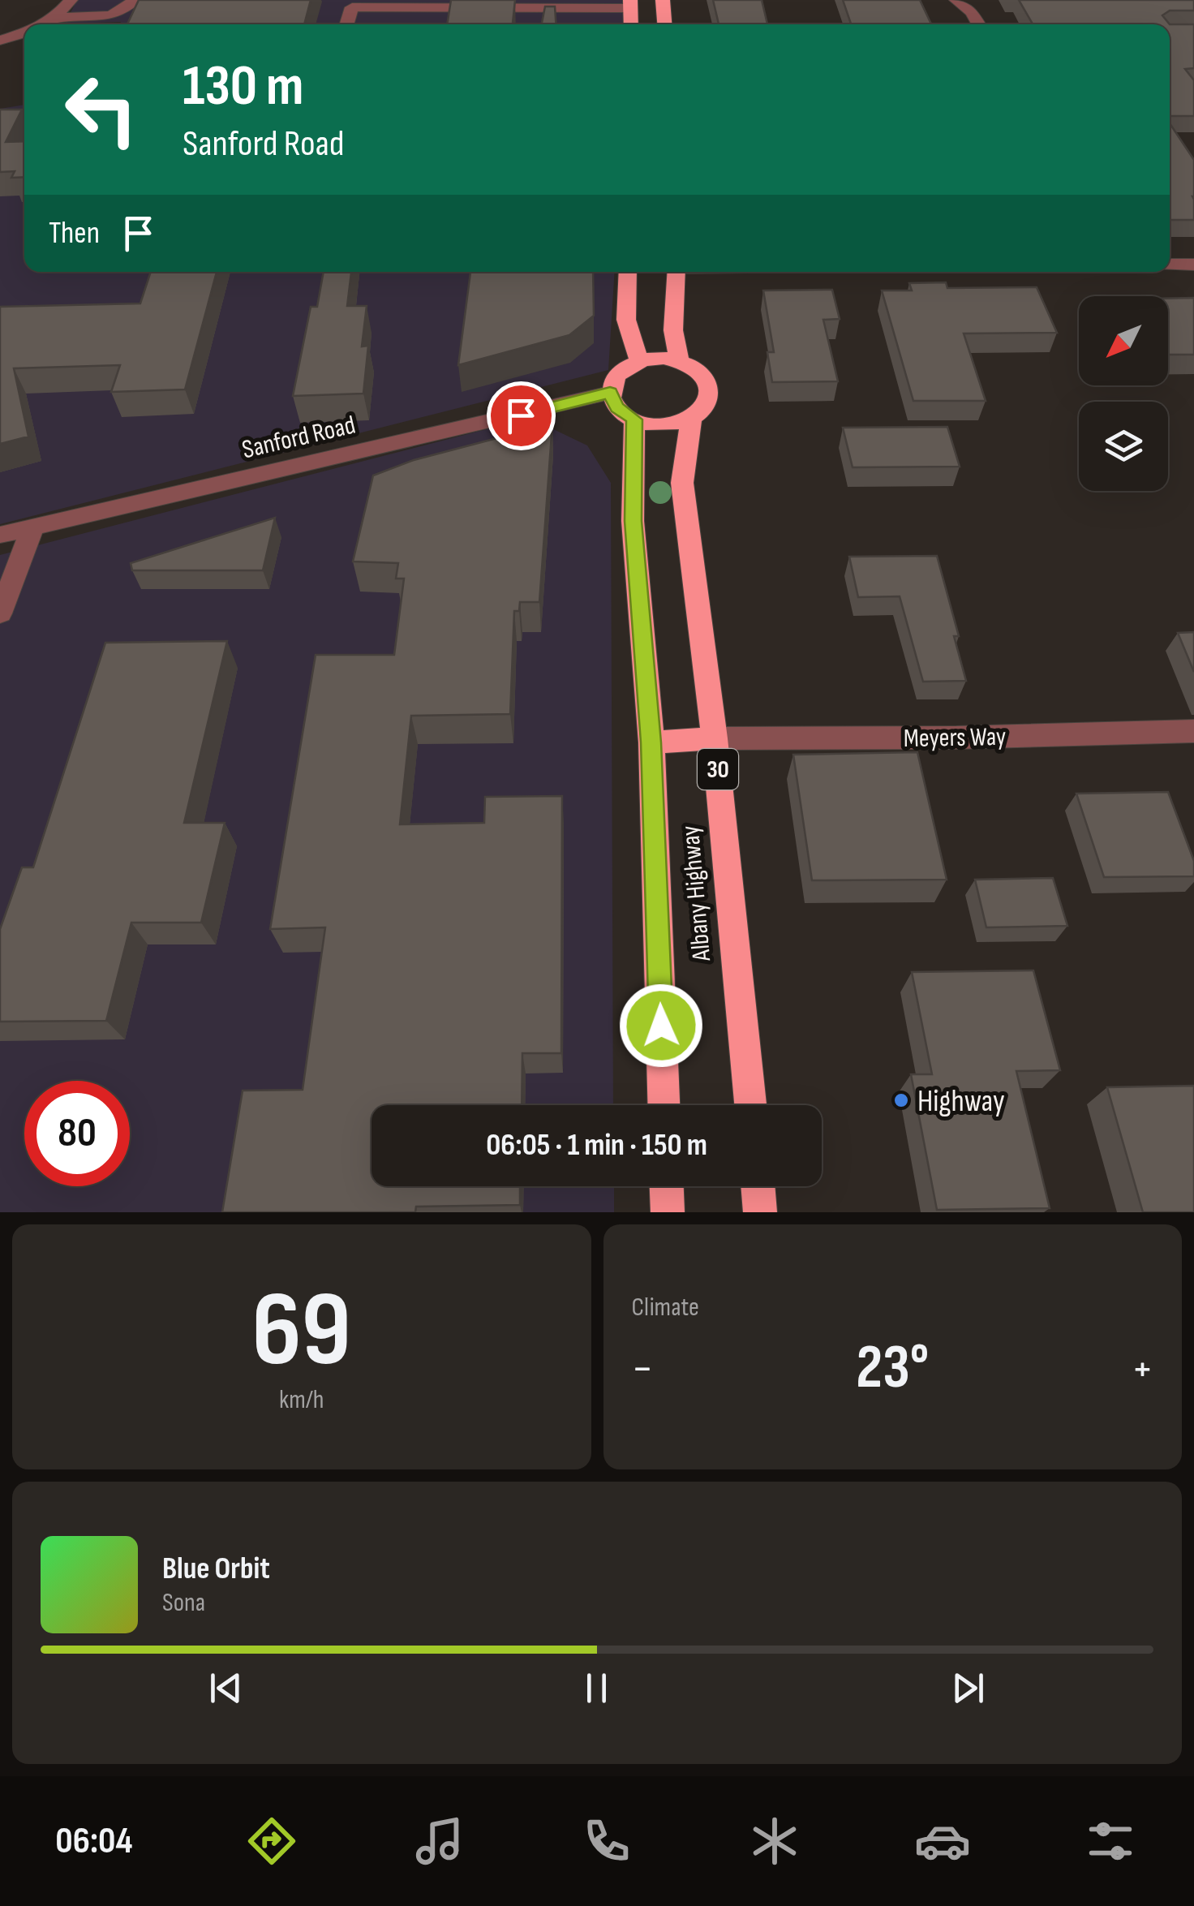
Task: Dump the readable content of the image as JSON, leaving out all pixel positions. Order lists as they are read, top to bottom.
{
  "streets": {
    "highway": ["30", "Albany Highway"],
    "street": ["Sanford Road", "Meyers Way"]
  },
  "crossings": [
    ["Sanford Road", "30"],
    ["Sanford Road", "Albany Highway"],
    ["Meyers Way", "Albany Highway"],
    ["30", "Albany Highway"]
  ],
  "places": ["Highway"],
  "north": "bottom left",
  "page": {
    "turn": ["130 m", "Sanford Road"],
    "then": "Then",
    "limit": "80",
    "trip": "06:05 · 1 min · 150 m",
    "tile": [
      ["69", "km/h"],
      "Climate"
    ],
    "heat": ["−", "23°", "+"],
    "song": ["Blue Orbit", "Sona"],
    "tabs": "06:04"
  }
}
